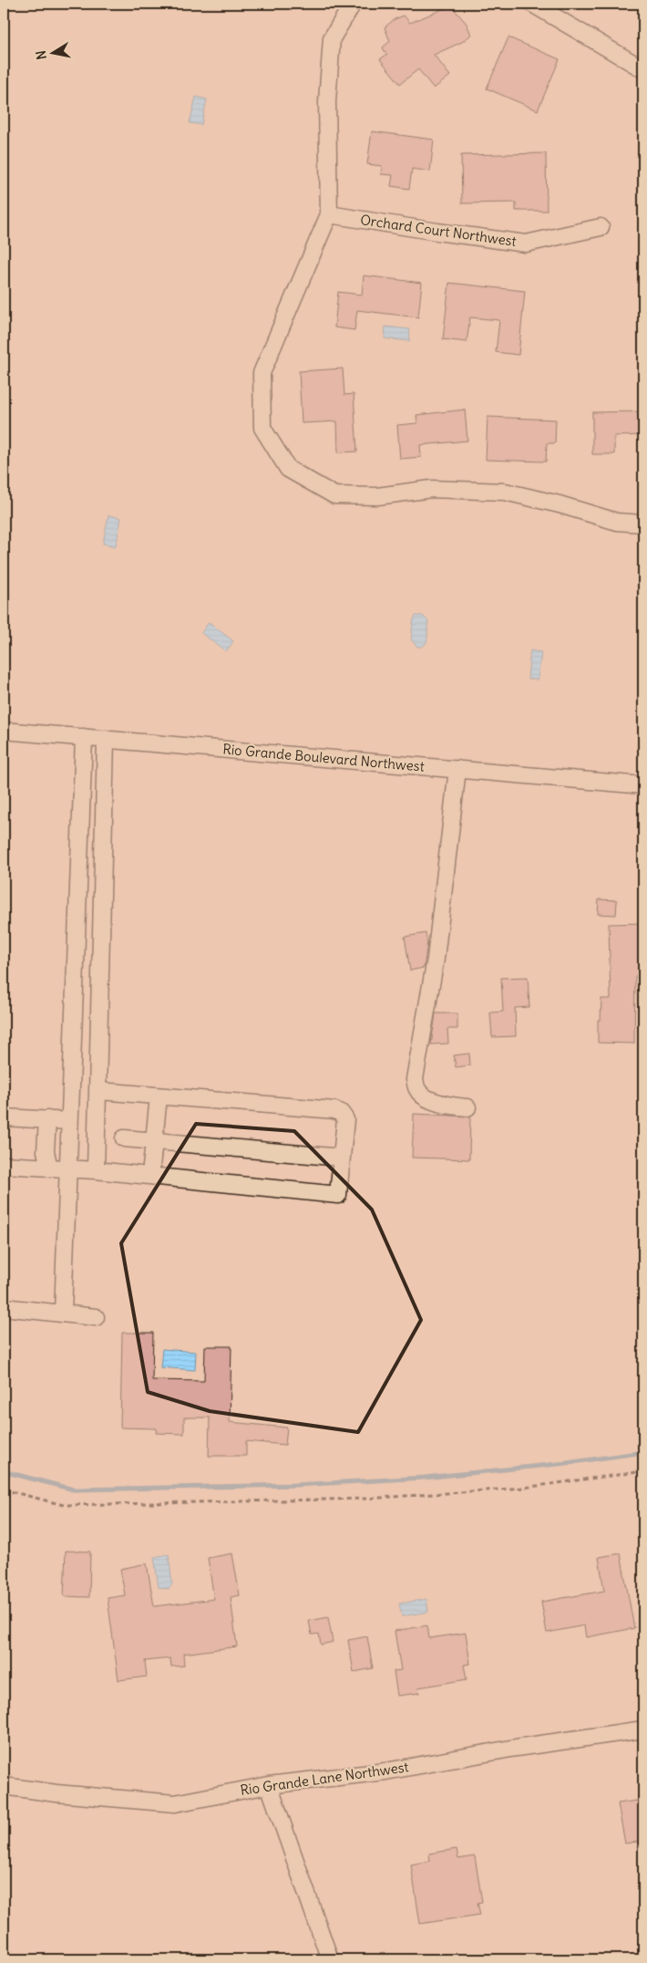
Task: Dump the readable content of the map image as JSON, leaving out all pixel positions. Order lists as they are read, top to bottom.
{
  "streets": {
    "street": ["Orchard Court Northwest", "Rio Grande Boulevard Northwest", "Rio Grande Lane Northwest"]
  },
  "north": "left"
}
